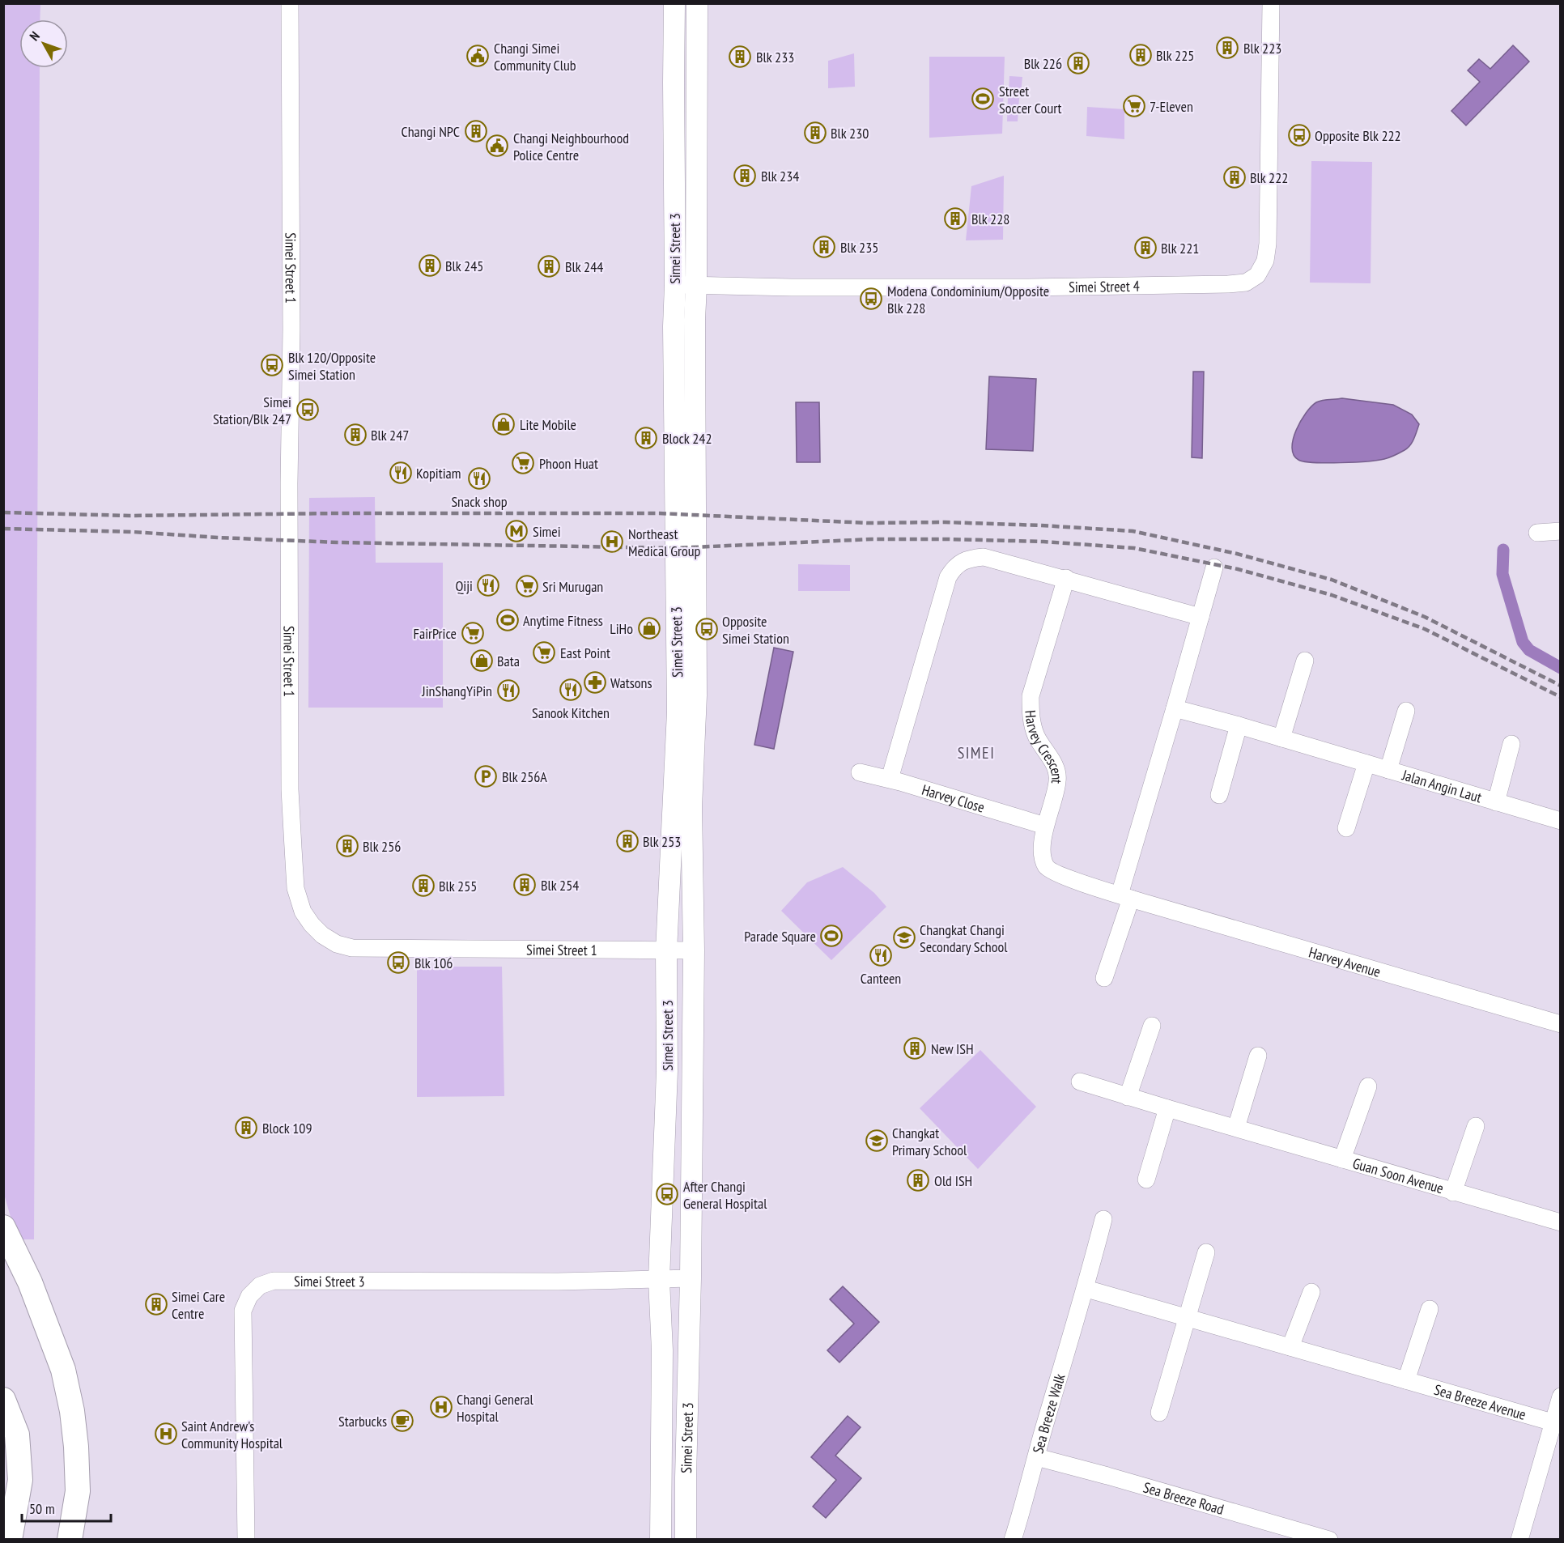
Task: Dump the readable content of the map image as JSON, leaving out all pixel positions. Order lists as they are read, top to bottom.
{
  "streets": {
    "main road": ["Simei Street 3"],
    "street": [
      "Simei Street 1",
      "Simei Street 4",
      "Harvey Crescent",
      "Jalan Angin Laut",
      "Harvey Close",
      "Harvey Avenue",
      "Guan Soon Avenue",
      "Sea Breeze Avenue",
      "Sea Breeze Walk",
      "Sea Breeze Road"
    ]
  },
  "crossings": [
    ["Simei Street 3", "Simei Street 1"],
    ["Simei Street 3", "Simei Street 4"],
    ["Harvey Crescent", "Harvey Close"],
    ["Harvey Crescent", "Harvey Avenue"],
    ["Sea Breeze Avenue", "Sea Breeze Walk"],
    ["Sea Breeze Walk", "Sea Breeze Road"]
  ],
  "districts": ["SIMEI"],
  "places": {
    "building": [
      "Blk 223",
      "Blk 225",
      "Blk 233",
      "Blk 226",
      "Changi NPC",
      "Blk 230",
      "Blk 234",
      "Blk 222",
      "Blk 228",
      "Blk 235",
      "Blk 221",
      "Blk 245",
      "Blk 244",
      "Blk 247",
      "Block 242",
      "Blk 253",
      "Blk 256",
      "Blk 254",
      "Blk 255",
      "New ISH",
      "Block 109",
      "Old ISH",
      "Simei Care Centre"
    ],
    "public building": ["Changi Simei Community Club", "Changi Neighbourhood Police Centre"],
    "sports": ["Street Soccer Court", "Anytime Fitness", "Parade Square"],
    "supermarket": [
      "7-Eleven",
      "Phoon Huat",
      "Sri Murugan",
      "FairPrice",
      "East Point"
    ],
    "bus stop": [
      "Opposite Blk 222",
      "Modena Condominium/Opposite Blk 228",
      "Blk 120/Opposite Simei Station",
      "Simei Station/Blk 247",
      "Opposite Simei Station",
      "Blk 106",
      "After Changi General Hospital"
    ],
    "shop": ["Lite Mobile", "LiHo", "Bata"],
    "restaurant": [
      "Kopitiam",
      "Snack shop",
      "Qiji",
      "Sanook Kitchen",
      "JinShangYiPin",
      "Canteen"
    ],
    "metro station": ["Simei"],
    "hospital": ["Northeast Medical Group", "Changi General Hospital", "Saint Andrew's Community Hospital"],
    "pharmacy": ["Watsons"],
    "parking": ["Blk 256A"],
    "school or university": ["Changkat Changi Secondary School", "Changkat Primary School"],
    "cafe": ["Starbucks"]
  },
  "scale_bar": "50 m",
  "north": "top left"
}
